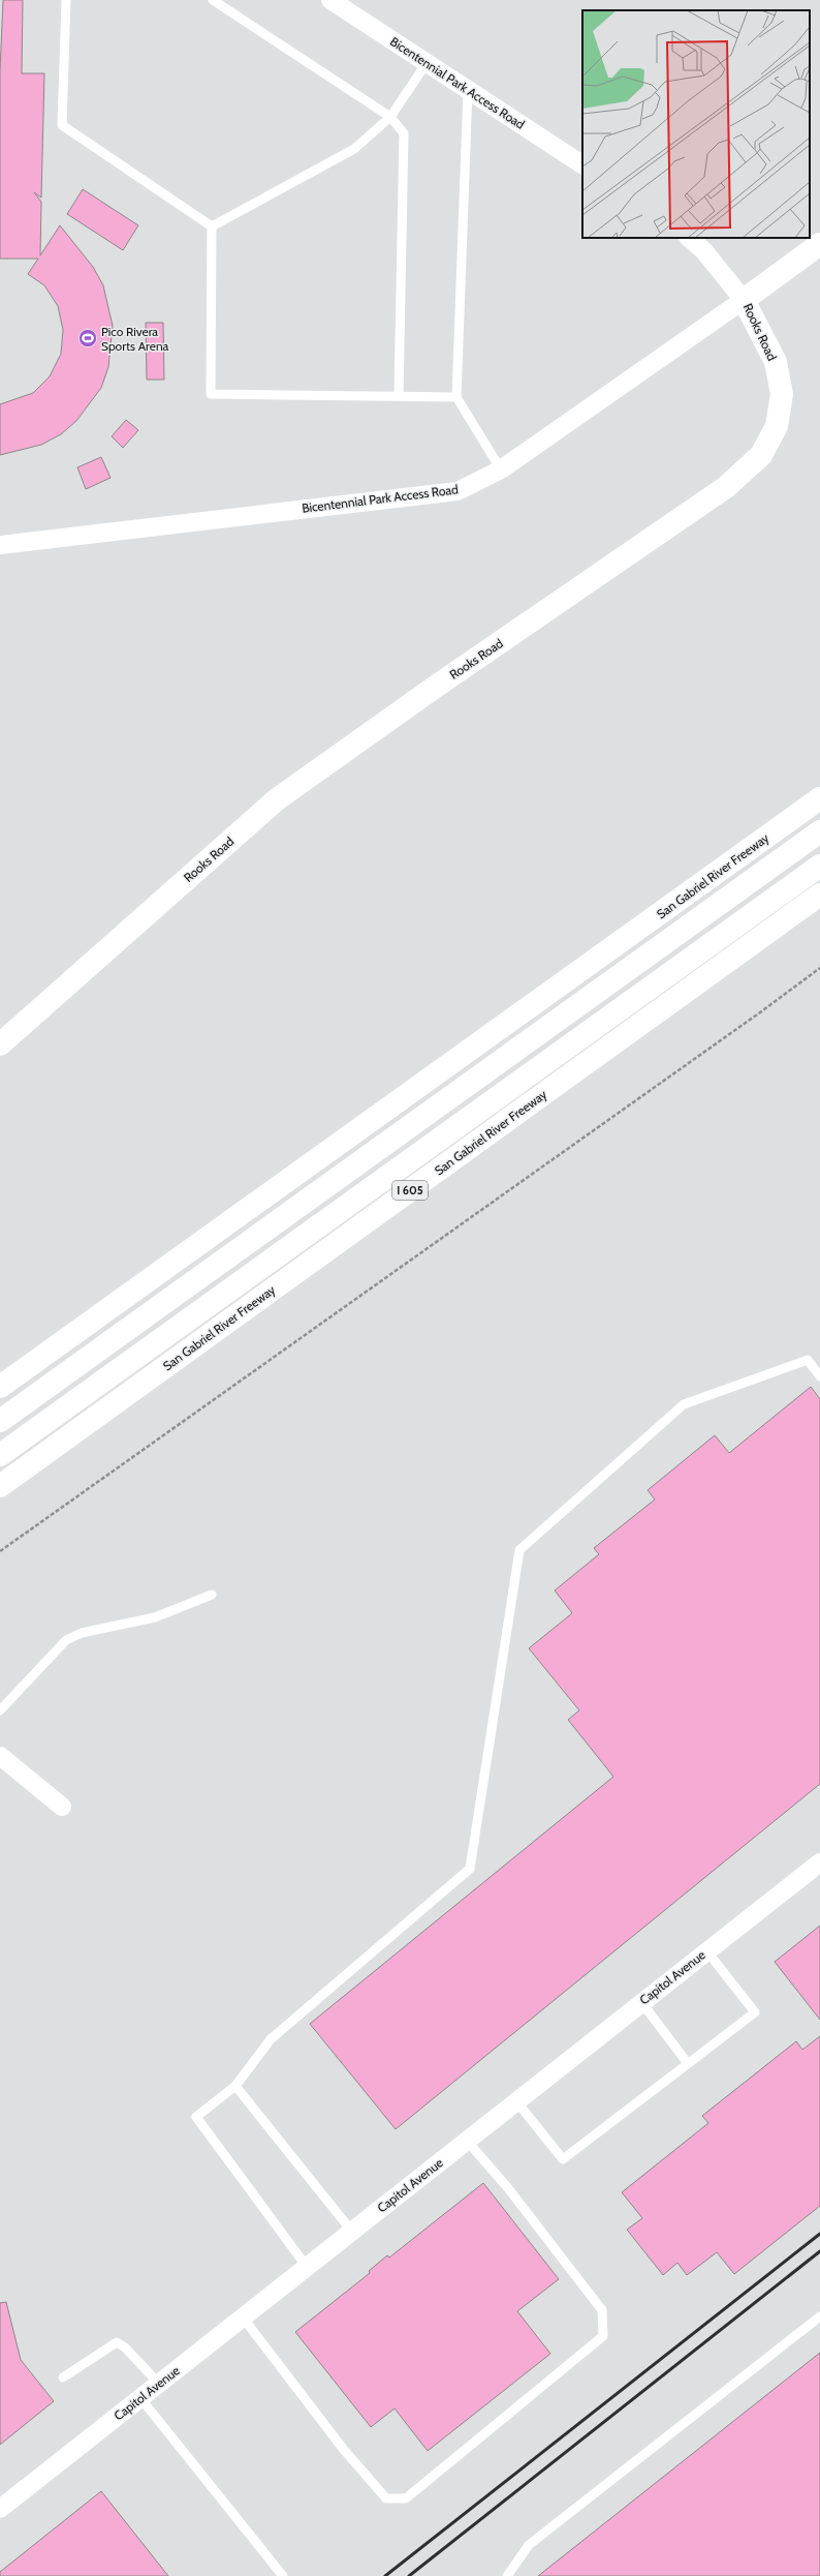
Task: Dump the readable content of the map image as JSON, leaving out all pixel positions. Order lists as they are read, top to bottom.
{
  "streets": {
    "main road": ["Rooks Road", "San Gabriel River Freeway", "I 605"],
    "street": ["Bicentennial Park Access Road", "Capitol Avenue"]
  },
  "crossings": [
    ["Bicentennial Park Access Road", "Rooks Road"]
  ],
  "places": {
    "sports": ["Pico Rivera Sports Arena"]
  }
}
